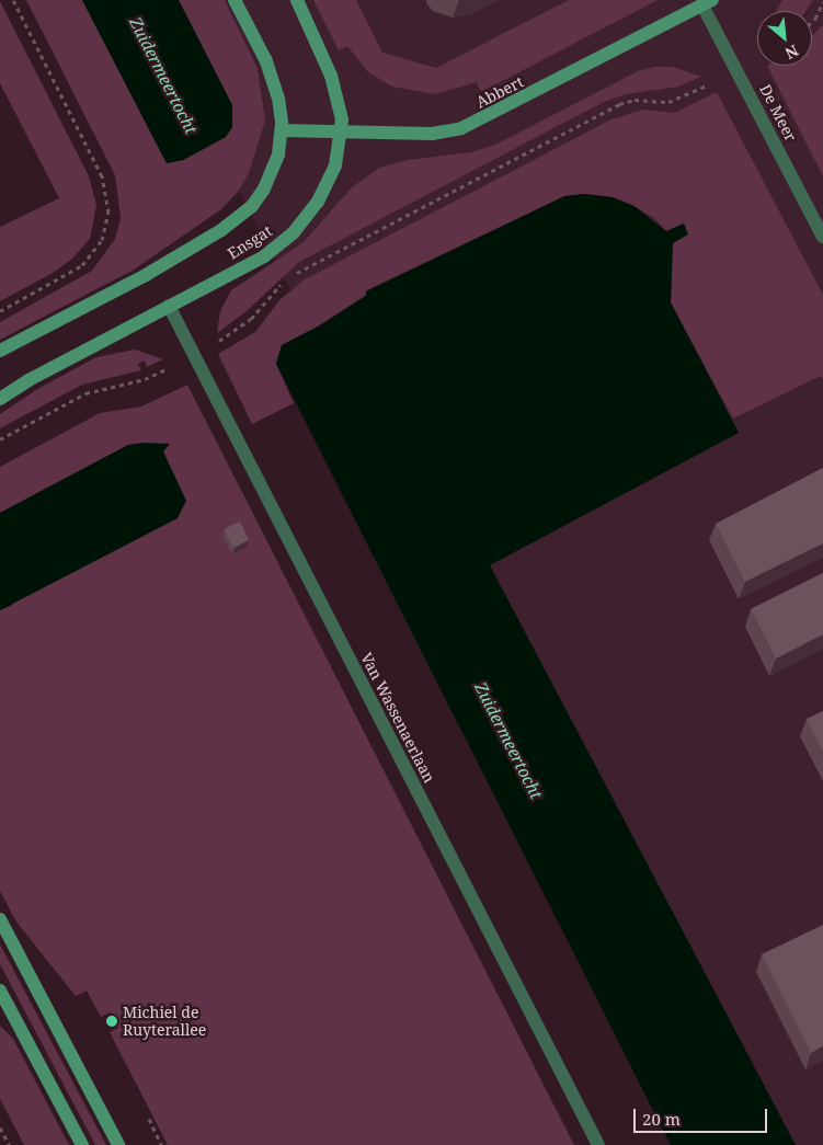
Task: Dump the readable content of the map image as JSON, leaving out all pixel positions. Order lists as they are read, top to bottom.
{
  "streets": {
    "main road": ["Abbert", "Ensgat"],
    "street": ["De Meer", "Van Wassenaerlaan"]
  },
  "crossings": [
    ["Abbert", "De Meer"],
    ["Abbert", "Ensgat"],
    ["Ensgat", "Van Wassenaerlaan"]
  ],
  "water": ["Zuidermeertocht"],
  "places": ["Michiel de Ruyterallee"],
  "scale_bar": "20 m",
  "north": "bottom right"
}
